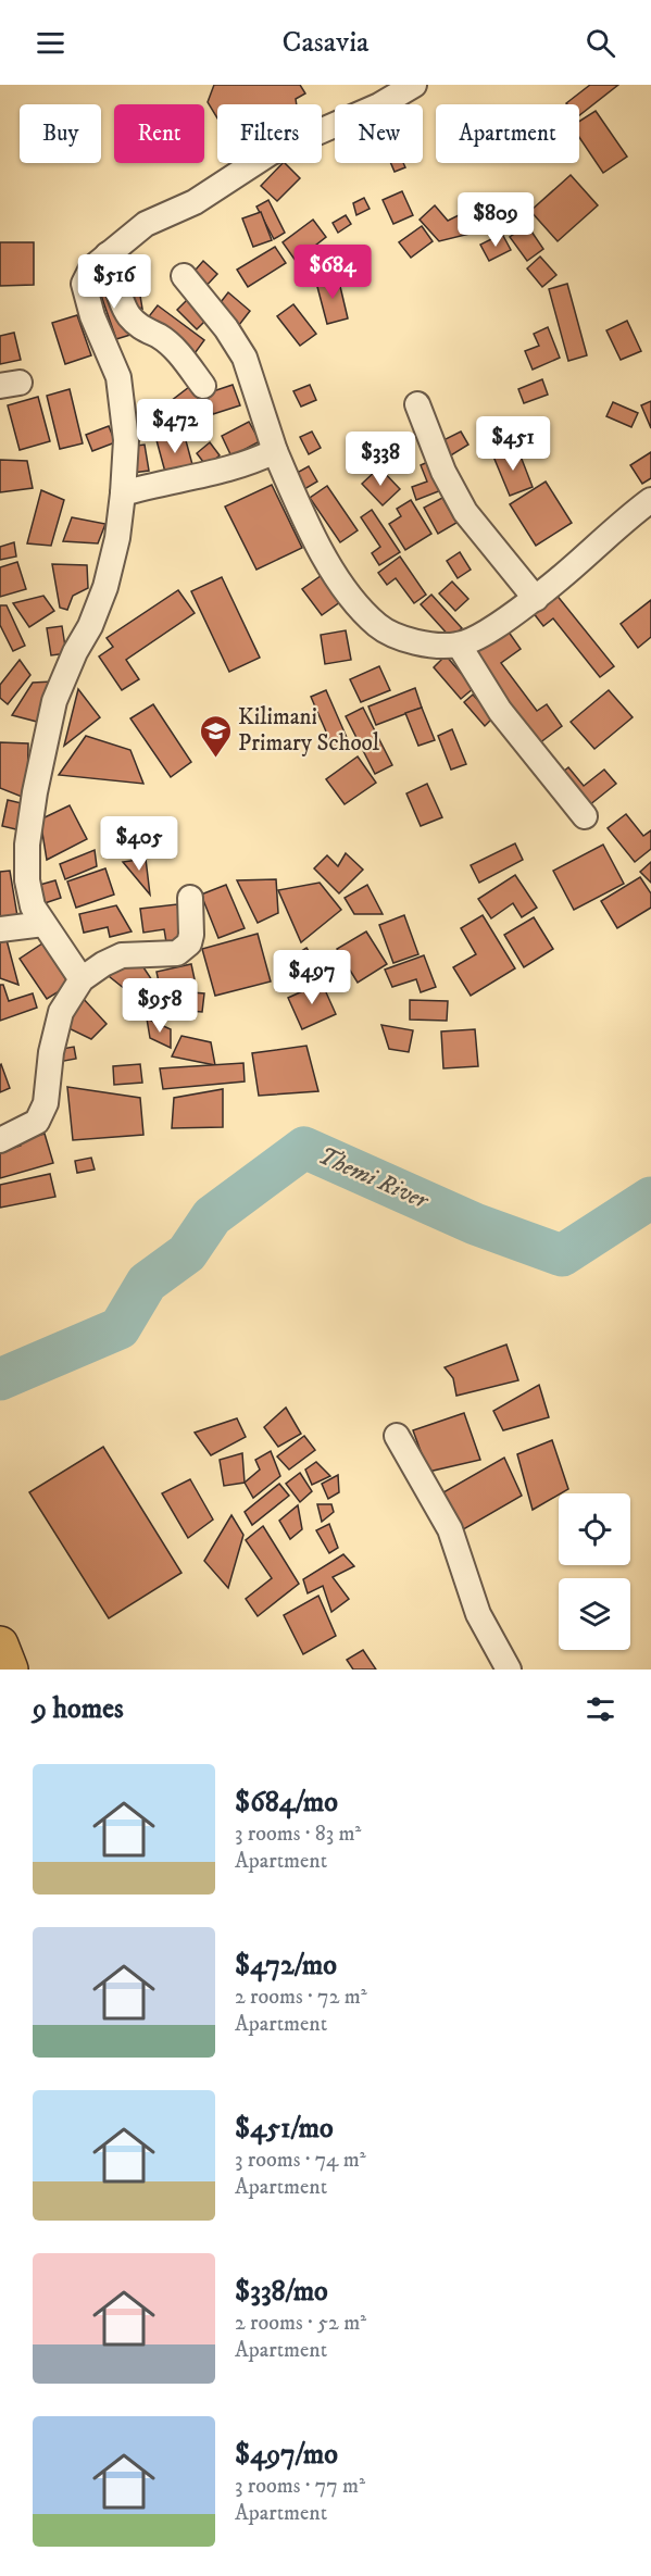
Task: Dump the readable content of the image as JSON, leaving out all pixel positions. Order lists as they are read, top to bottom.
{
  "water": ["Themi River"],
  "places": {
    "school or university": ["Kilimani Primary School"]
  },
  "page": {
    "header": "Casavia",
    "chip": [
      "Buy",
      "Rent",
      "Filters",
      "New",
      "Apartment"
    ],
    "price": [
      "$809",
      "$684",
      "$516",
      "$472",
      "$451",
      "$338",
      "$405",
      "$497",
      "$958"
    ],
    "heading": "9 homes",
    "list": [
      {
        "name": "$684/mo",
        "note": "3 rooms · 83 m² · Apartment"
      },
      {
        "name": "$472/mo",
        "note": "2 rooms · 72 m² · Apartment"
      },
      {
        "name": "$451/mo",
        "note": "3 rooms · 74 m² · Apartment"
      },
      {
        "name": "$338/mo",
        "note": "2 rooms · 52 m² · Apartment"
      },
      {
        "name": "$497/mo",
        "note": "3 rooms · 77 m² · Apartment"
      }
    ]
  }
}
